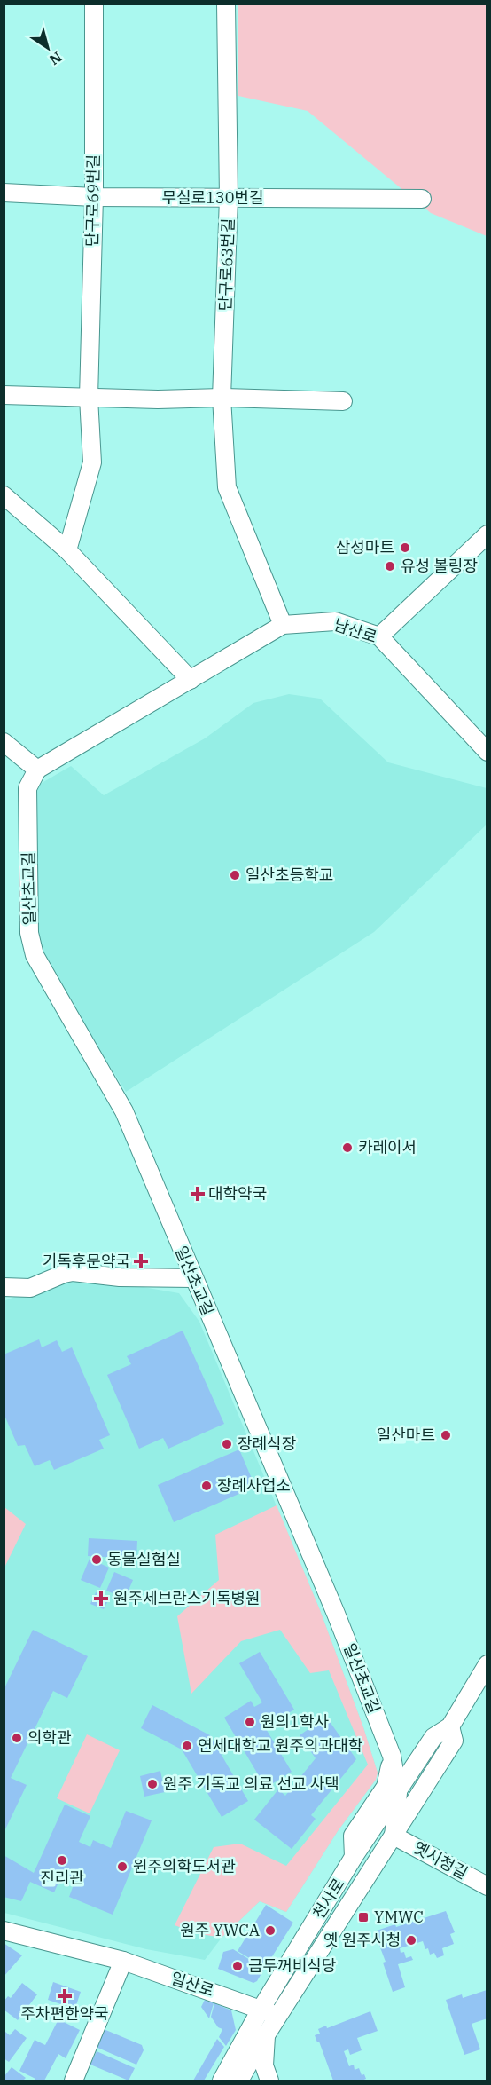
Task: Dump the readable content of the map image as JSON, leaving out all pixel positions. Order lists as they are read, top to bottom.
{
  "streets": {
    "street": [
      "무실로130번길",
      "단구로69번길",
      "단구로63번길",
      "남산로",
      "일산초교길",
      "옛시청길",
      "천사로",
      "일산로"
    ]
  },
  "crossings": [
    ["무실로130번길", "단구로69번길"],
    ["무실로130번길", "단구로63번길"],
    ["단구로63번길", "남산로"],
    ["남산로", "일산초교길"],
    ["일산초교길", "옛시청길"],
    ["일산초교길", "천사로"],
    ["옛시청길", "천사로"],
    ["천사로", "일산로"]
  ],
  "places": {
    "other": [
      "삼성마트",
      "유성 볼링장",
      "일산초등학교",
      "카레이서",
      "일산마트",
      "장례식장",
      "장례사업소",
      "동물실험실",
      "원의1학사",
      "의학관",
      "연세대학교 원주의과대학",
      "원주 기독교 의료 선교 사택",
      "진리관",
      "원주의학도서관",
      "원주 YWCA",
      "옛 원주시청",
      "금두꺼비식당"
    ],
    "health": [
      "대학약국",
      "기독후문약국",
      "원주세브란스기독병원",
      "주차편한약국"
    ],
    "transit": ["YMWC"]
  },
  "north": "bottom right"
}
